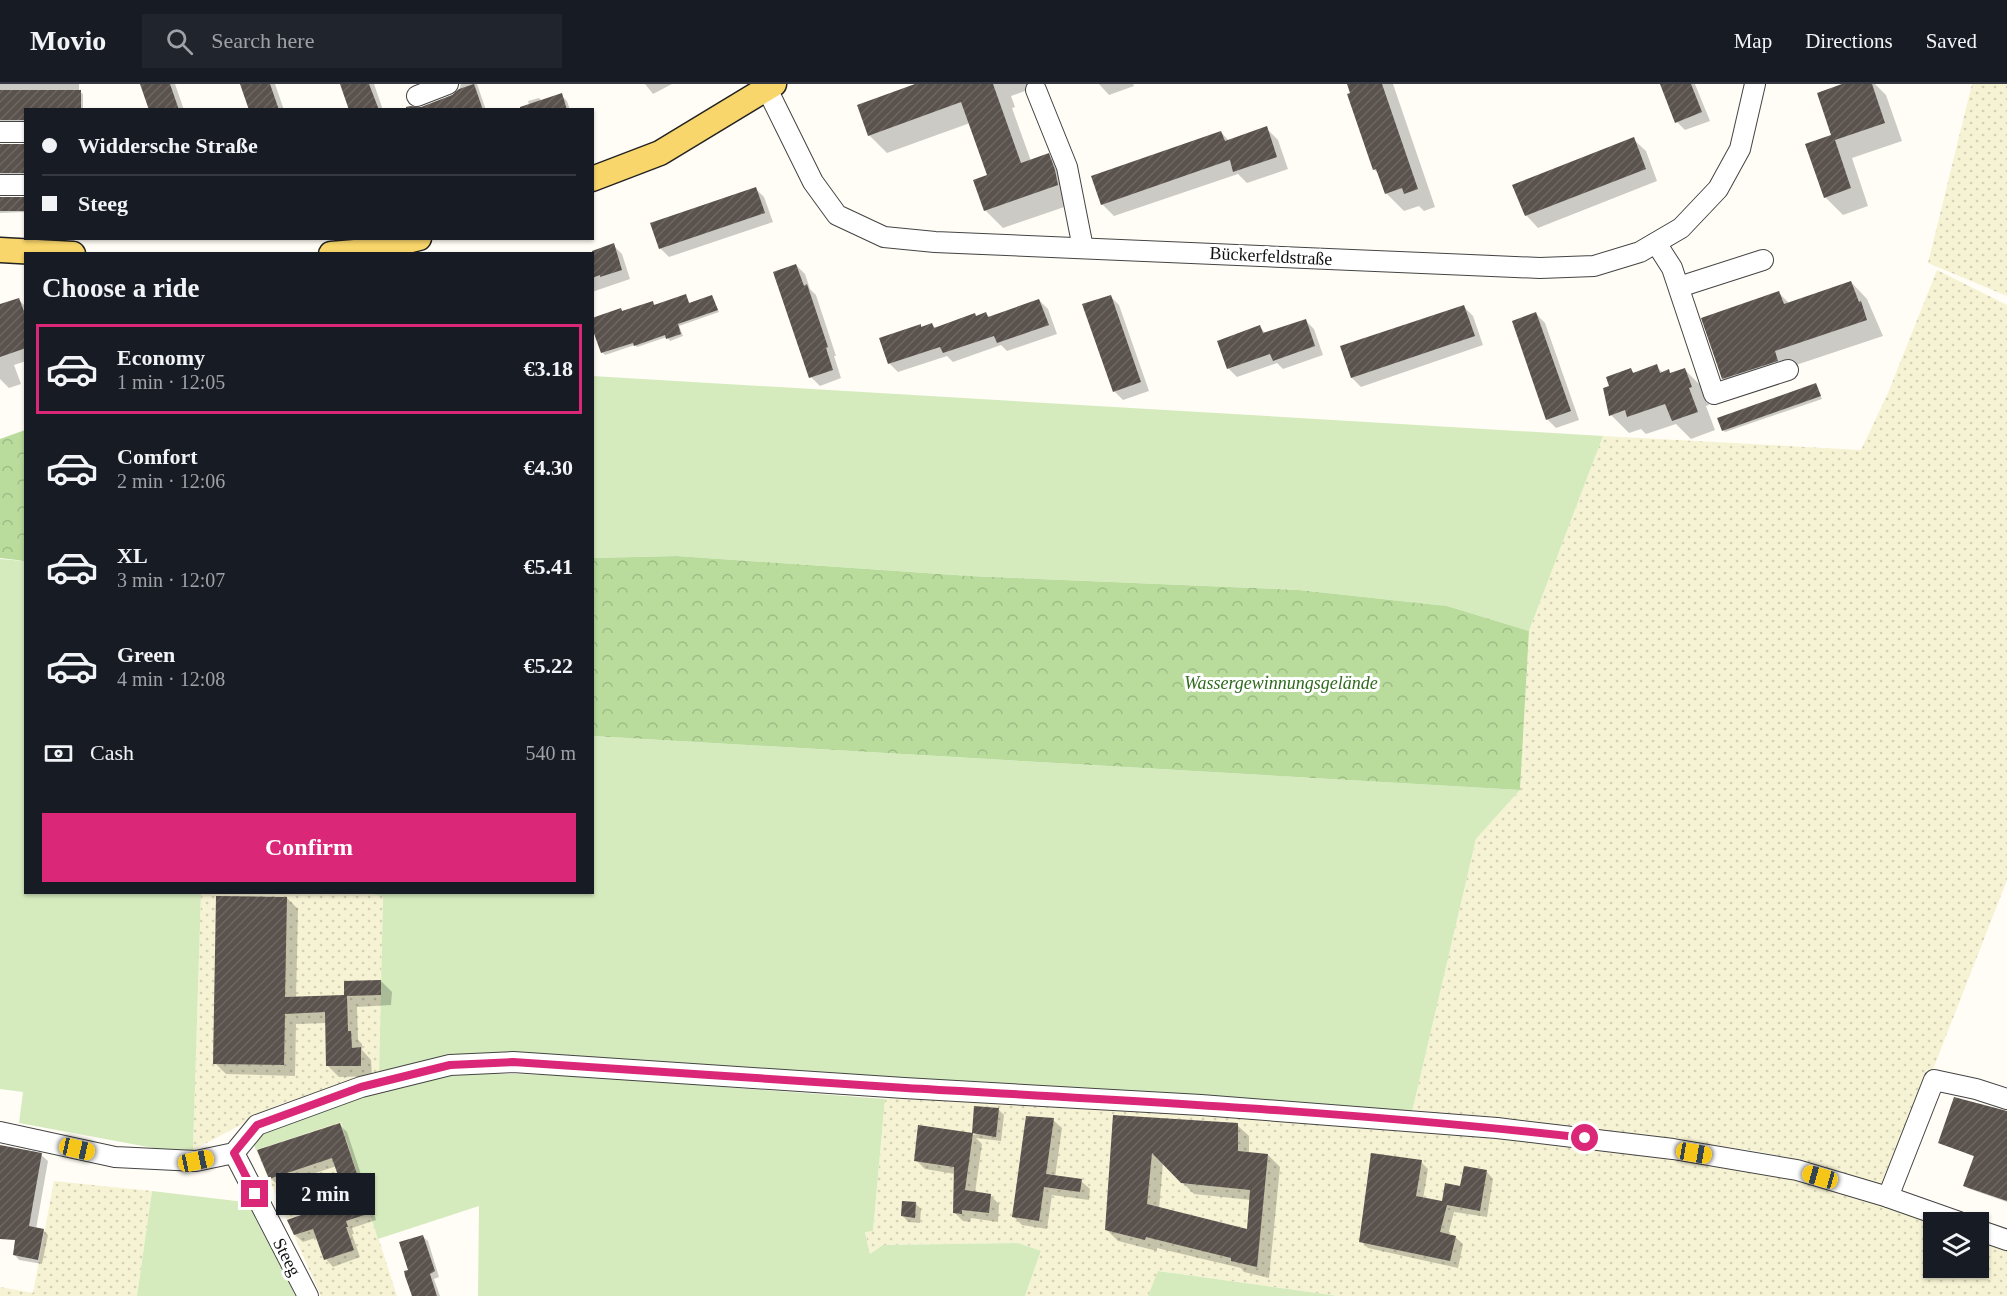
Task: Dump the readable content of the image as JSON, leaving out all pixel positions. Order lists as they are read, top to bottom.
{
  "streets": {
    "street": ["Bückerfeldstraße", "Steeg"]
  },
  "parks": ["Wassergewinnungsgelände"],
  "page": {
    "header": "Movio",
    "search": "Search here",
    "nav": ["Map", "Directions", "Saved"],
    "banner": ["Widdersche Straße", "Steeg"],
    "heading": "Choose a ride",
    "list": [
      {
        "name": "Economy",
        "note": "1 min · 12:05",
        "value": "€3.18"
      },
      {
        "name": "Comfort",
        "note": "2 min · 12:06",
        "value": "€4.30"
      },
      {
        "name": "XL",
        "note": "3 min · 12:07",
        "value": "€5.41"
      },
      {
        "name": "Green",
        "note": "4 min · 12:08",
        "value": "€5.22"
      }
    ],
    "pay": ["Cash", "540 m"],
    "buttons": "Confirm",
    "bubble": "2 min"
  }
}
